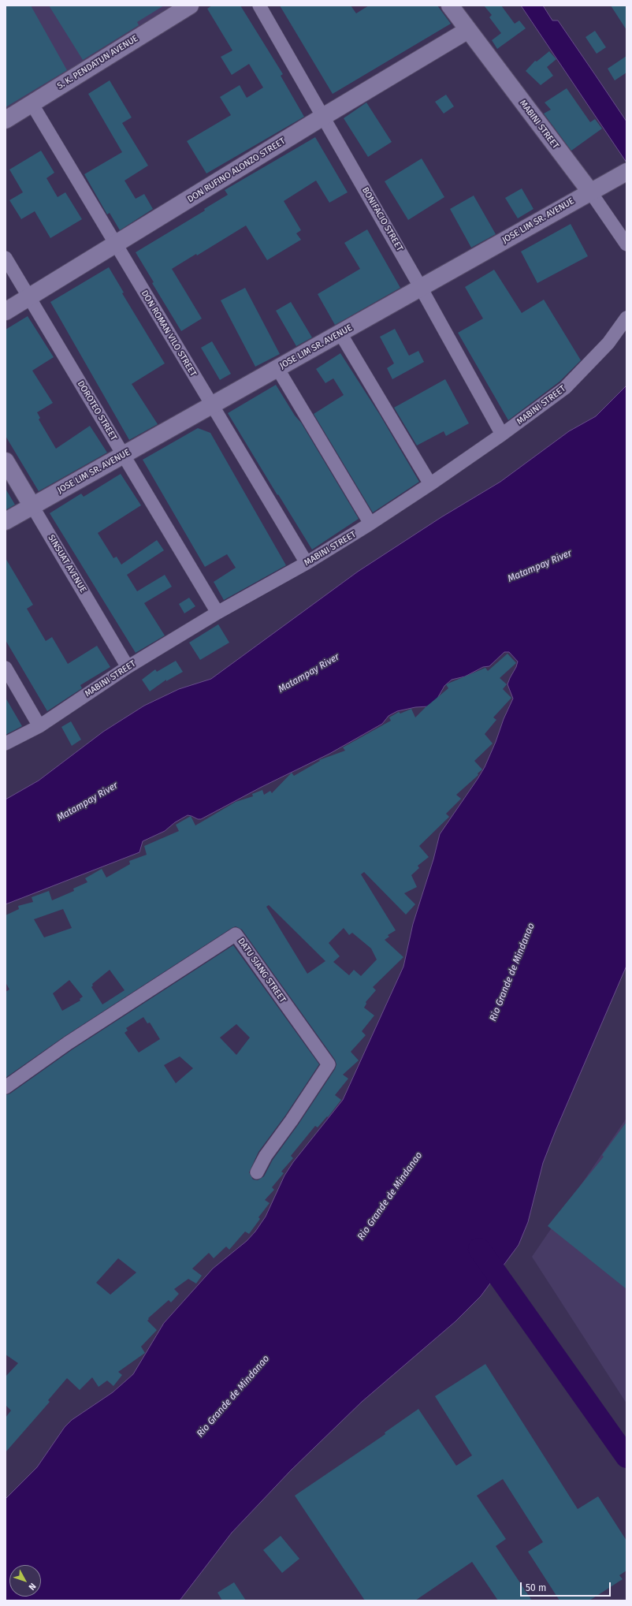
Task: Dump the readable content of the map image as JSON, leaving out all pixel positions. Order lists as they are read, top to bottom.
{
  "streets": {
    "street": [
      "S. K. PENDATUN AVENUE",
      "MABINI STREET",
      "DON RUFINO ALONZO STREET",
      "BONIFACIO STREET",
      "JOSE LIM SR. AVENUE",
      "DON ROMAN VILO STREET",
      "DOROTEO STREET",
      "SINSUAT AVENUE",
      "DATU SIANG STREET"
    ]
  },
  "crossings": [
    ["S. K. PENDATUN AVENUE", "DON ROMAN VILO STREET"],
    ["MABINI STREET", "DON RUFINO ALONZO STREET"],
    ["MABINI STREET", "BONIFACIO STREET"],
    ["MABINI STREET", "JOSE LIM SR. AVENUE"],
    ["MABINI STREET", "DON ROMAN VILO STREET"],
    ["MABINI STREET", "DOROTEO STREET"],
    ["MABINI STREET", "SINSUAT AVENUE"],
    ["DON RUFINO ALONZO STREET", "BONIFACIO STREET"],
    ["DON RUFINO ALONZO STREET", "DON ROMAN VILO STREET"],
    ["DON RUFINO ALONZO STREET", "DOROTEO STREET"],
    ["BONIFACIO STREET", "JOSE LIM SR. AVENUE"],
    ["JOSE LIM SR. AVENUE", "DON ROMAN VILO STREET"],
    ["JOSE LIM SR. AVENUE", "DOROTEO STREET"],
    ["JOSE LIM SR. AVENUE", "SINSUAT AVENUE"]
  ],
  "water": ["Matampay River", "Rio Grande de Mindanao"],
  "scale_bar": "50 m",
  "north": "bottom right"
}
